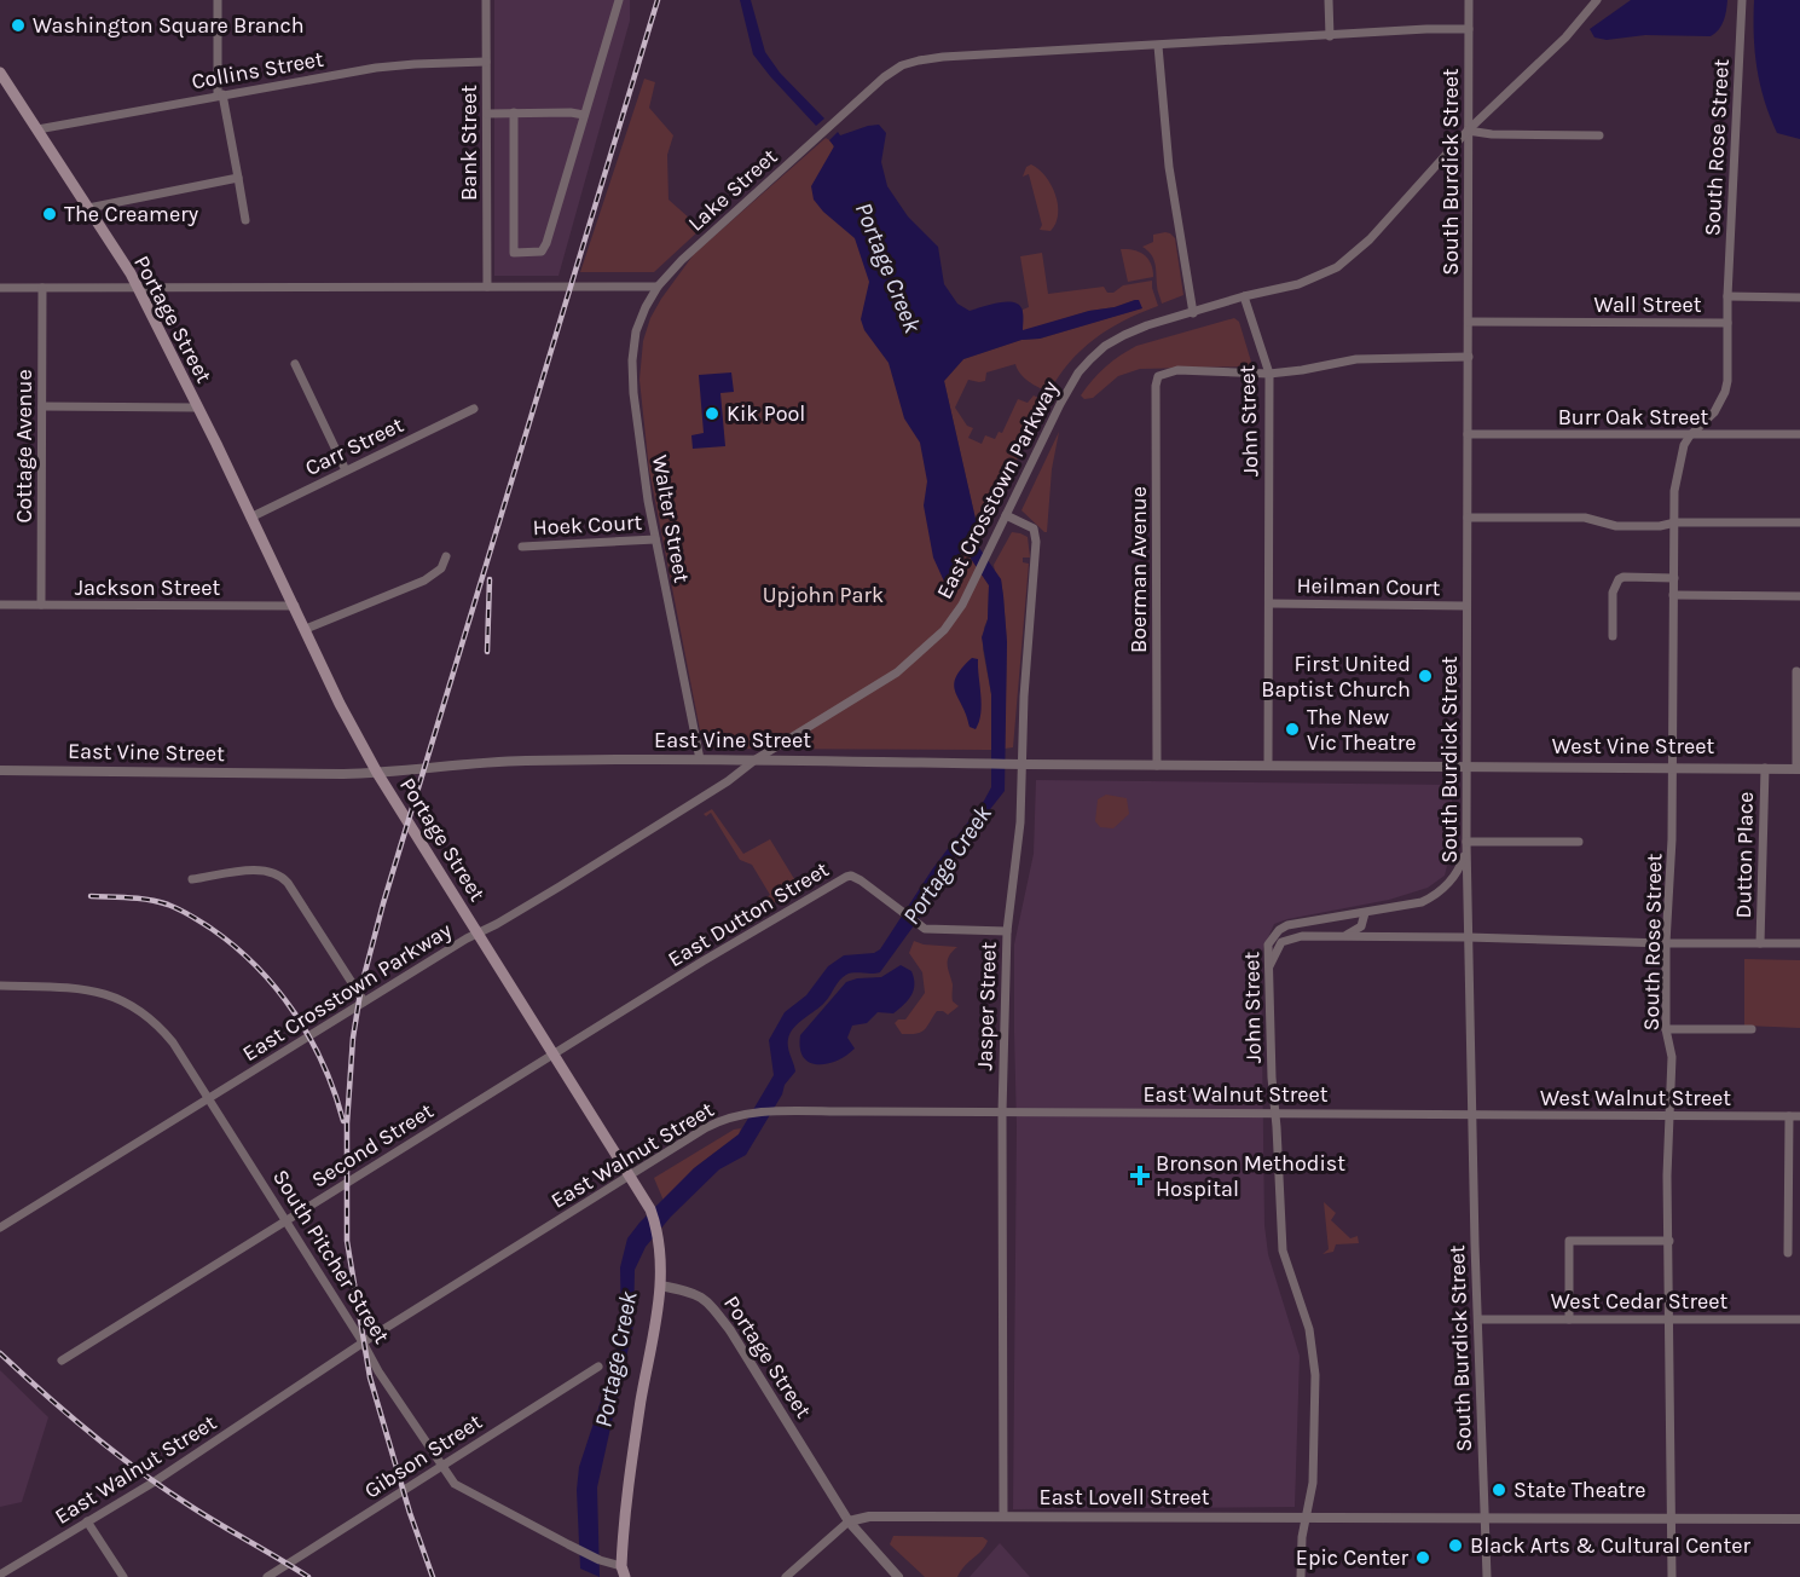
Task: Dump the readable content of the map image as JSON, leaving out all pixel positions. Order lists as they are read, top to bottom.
{
  "streets": {
    "main road": ["Portage Street"],
    "street": [
      "Collins Street",
      "Bank Street",
      "South Rose Street",
      "South Burdick Street",
      "Lake Street",
      "Wall Street",
      "Burr Oak Street",
      "John Street",
      "Cottage Avenue",
      "Carr Street",
      "East Crosstown Parkway",
      "Walter Street",
      "Hoek Court",
      "Boerman Avenue",
      "Heilman Court",
      "Jackson Street",
      "East Vine Street",
      "West Vine Street",
      "Dutton Place",
      "East Dutton Street",
      "Jasper Street",
      "East Walnut Street",
      "West Walnut Street",
      "Second Street",
      "South Pitcher Street",
      "West Cedar Street",
      "Gibson Street",
      "East Lovell Street"
    ]
  },
  "crossings": [
    ["Collins Street", "Bank Street"],
    ["Collins Street", "Portage Street"],
    ["South Rose Street", "Wall Street"],
    ["South Rose Street", "Burr Oak Street"],
    ["South Rose Street", "West Vine Street"],
    ["South Rose Street", "West Walnut Street"],
    ["South Rose Street", "West Cedar Street"],
    ["South Rose Street", "East Lovell Street"],
    ["South Burdick Street", "Lake Street"],
    ["South Burdick Street", "Wall Street"],
    ["South Burdick Street", "Burr Oak Street"],
    ["South Burdick Street", "John Street"],
    ["South Burdick Street", "East Crosstown Parkway"],
    ["South Burdick Street", "Heilman Court"],
    ["South Burdick Street", "East Vine Street"],
    ["South Burdick Street", "West Vine Street"],
    ["South Burdick Street", "East Walnut Street"],
    ["South Burdick Street", "West Walnut Street"],
    ["South Burdick Street", "West Cedar Street"],
    ["South Burdick Street", "East Lovell Street"],
    ["Lake Street", "Walter Street"],
    ["Portage Street", "Carr Street"],
    ["Portage Street", "East Crosstown Parkway"],
    ["Portage Street", "Jackson Street"],
    ["Portage Street", "East Vine Street"],
    ["Portage Street", "East Dutton Street"],
    ["Portage Street", "East Walnut Street"],
    ["Portage Street", "Second Street"],
    ["Portage Street", "East Lovell Street"],
    ["John Street", "East Crosstown Parkway"],
    ["John Street", "Boerman Avenue"],
    ["John Street", "Heilman Court"],
    ["John Street", "East Vine Street"],
    ["John Street", "East Walnut Street"],
    ["John Street", "East Lovell Street"],
    ["Cottage Avenue", "Jackson Street"],
    ["East Crosstown Parkway", "East Vine Street"],
    ["East Crosstown Parkway", "Jasper Street"],
    ["East Crosstown Parkway", "South Pitcher Street"],
    ["Walter Street", "Hoek Court"],
    ["Walter Street", "East Vine Street"],
    ["Boerman Avenue", "East Vine Street"],
    ["East Vine Street", "West Vine Street"],
    ["East Vine Street", "Jasper Street"],
    ["West Vine Street", "Dutton Place"],
    ["East Dutton Street", "Jasper Street"],
    ["East Dutton Street", "Second Street"],
    ["Jasper Street", "East Walnut Street"],
    ["Jasper Street", "East Lovell Street"],
    ["East Walnut Street", "West Walnut Street"],
    ["East Walnut Street", "South Pitcher Street"],
    ["Second Street", "South Pitcher Street"],
    ["South Pitcher Street", "Gibson Street"]
  ],
  "water": ["Portage Creek"],
  "parks": ["Upjohn Park"],
  "places": {
    "other": [
      "Washington Square Branch",
      "The Creamery",
      "Kik Pool",
      "First United Baptist Church",
      "The New Vic Theatre",
      "State Theatre",
      "Black Arts & Cultural Center",
      "Epic Center"
    ],
    "health": ["Bronson Methodist Hospital"]
  }
}
